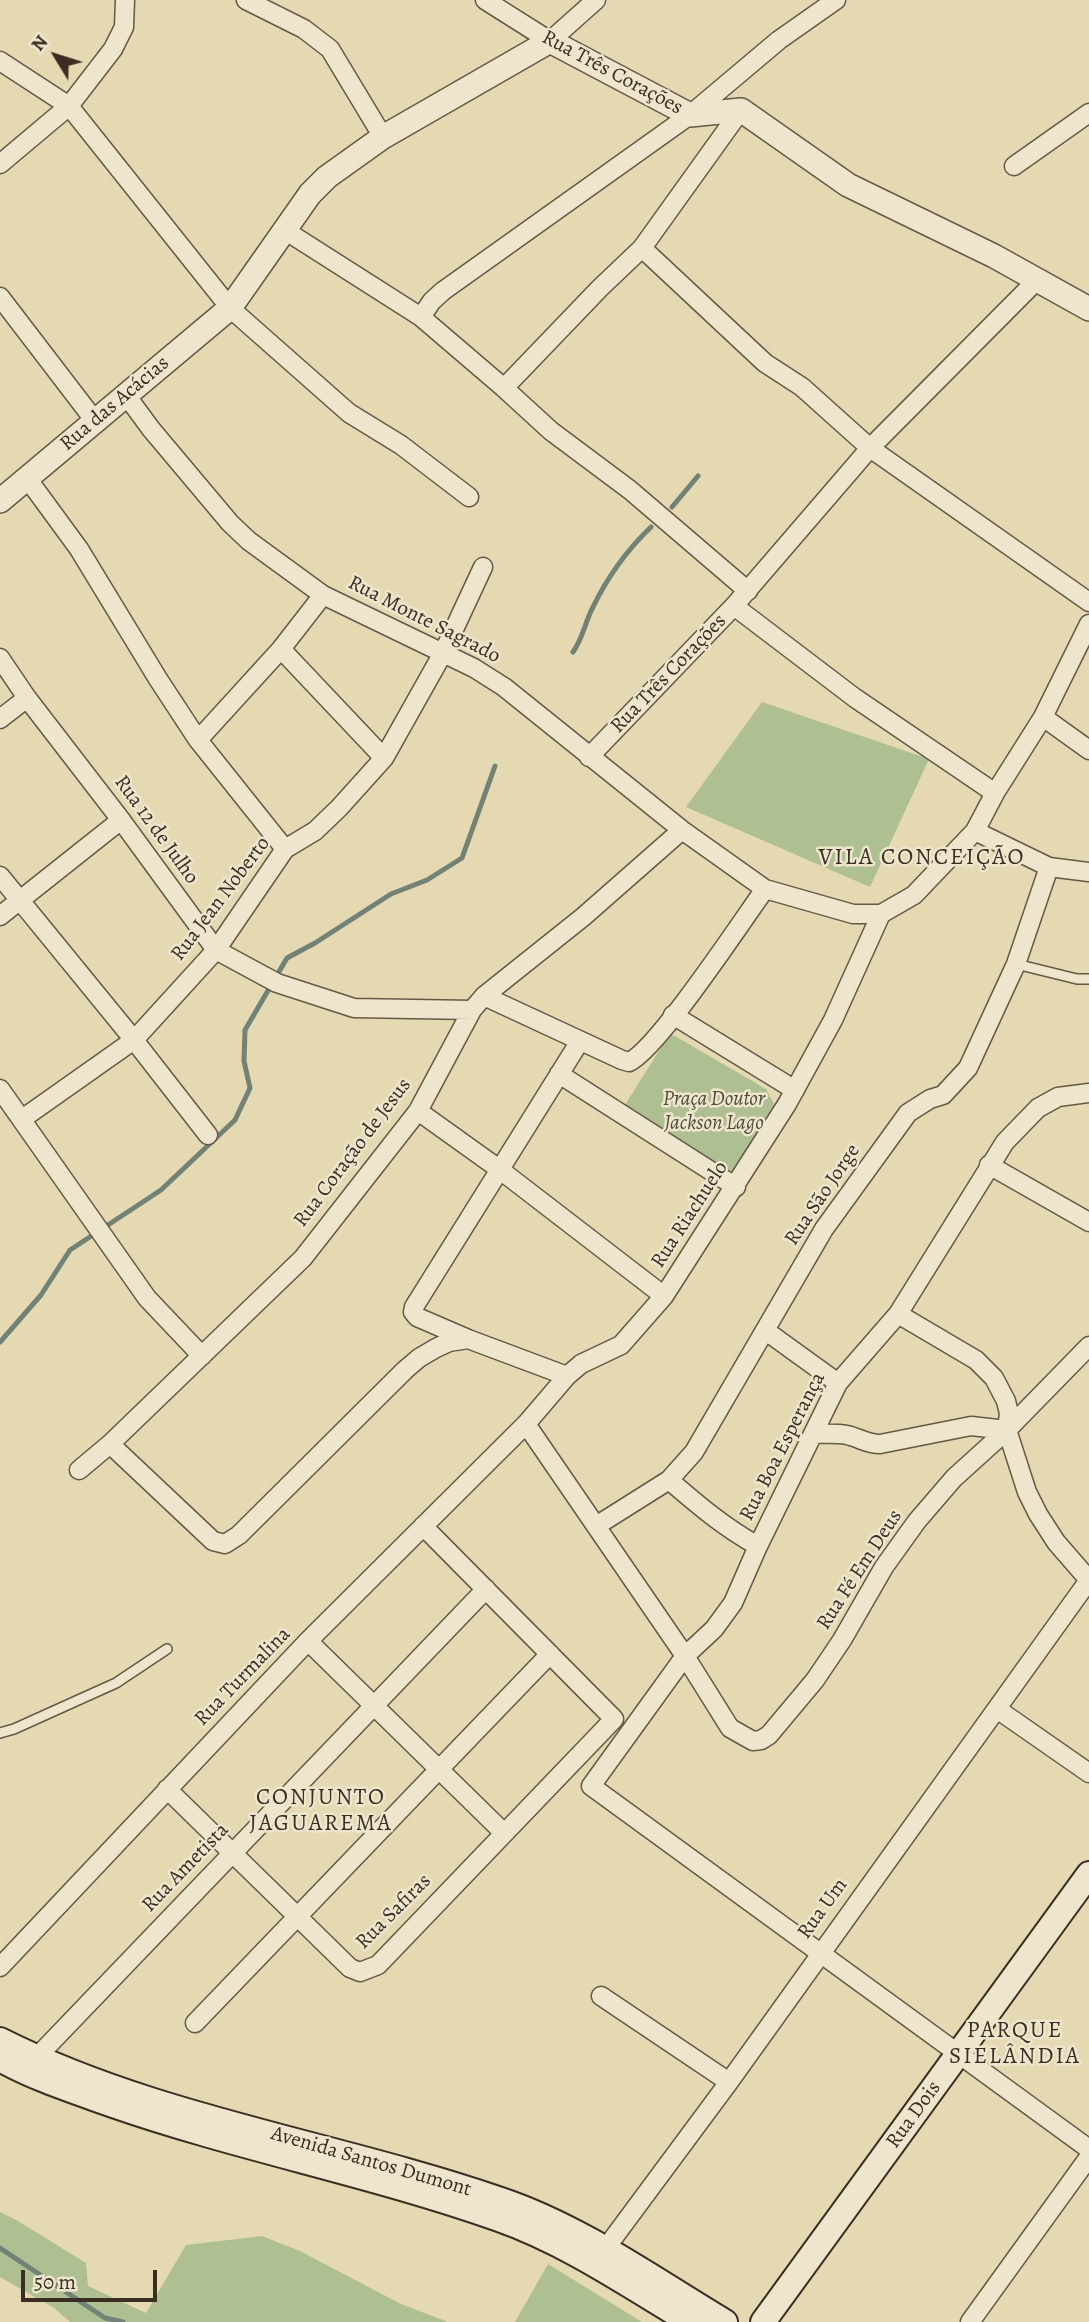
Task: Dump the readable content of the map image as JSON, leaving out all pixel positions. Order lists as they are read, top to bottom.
{
  "streets": {
    "main road": ["Rua Dois", "Avenida Santos Dumont"],
    "street": [
      "Rua Três Corações",
      "Rua das Acácias",
      "Rua Monte Sagrado",
      "Rua 12 de Julho",
      "Rua Jean Noberto",
      "Rua Coração de Jesus",
      "Rua São Jorge",
      "Rua Riachuelo",
      "Rua Boa Esperança",
      "Rua Fé Em Deus",
      "Rua Turmalina",
      "Rua Ametista",
      "Rua Um",
      "Rua Safiras"
    ]
  },
  "crossings": [
    ["Rua Três Corações", "Rua das Acácias"],
    ["Rua Três Corações", "Rua Monte Sagrado"],
    ["Rua das Acácias", "Rua Monte Sagrado"],
    ["Rua Monte Sagrado", "Rua Jean Noberto"],
    ["Rua Monte Sagrado", "Rua Coração de Jesus"],
    ["Rua Monte Sagrado", "Rua Riachuelo"],
    ["Rua 12 de Julho", "Rua Jean Noberto"],
    ["Rua 12 de Julho", "Rua Coração de Jesus"],
    ["Rua Riachuelo", "Rua Turmalina"],
    ["Rua Boa Esperança", "Rua Fé Em Deus"],
    ["Rua Boa Esperança", "Rua Um"],
    ["Rua Turmalina", "Rua Safiras"],
    ["Rua Ametista", "Rua Safiras"],
    ["Rua Ametista", "Avenida Santos Dumont"],
    ["Rua Um", "Avenida Santos Dumont"]
  ],
  "districts": ["VILA CONCEIÇÃO", "CONJUNTO JAGUAREMA", "PARQUE SIELÂNDIA"],
  "parks": ["Praça Doutor Jackson Lago"],
  "scale_bar": "50 m",
  "north": "top left"
}
